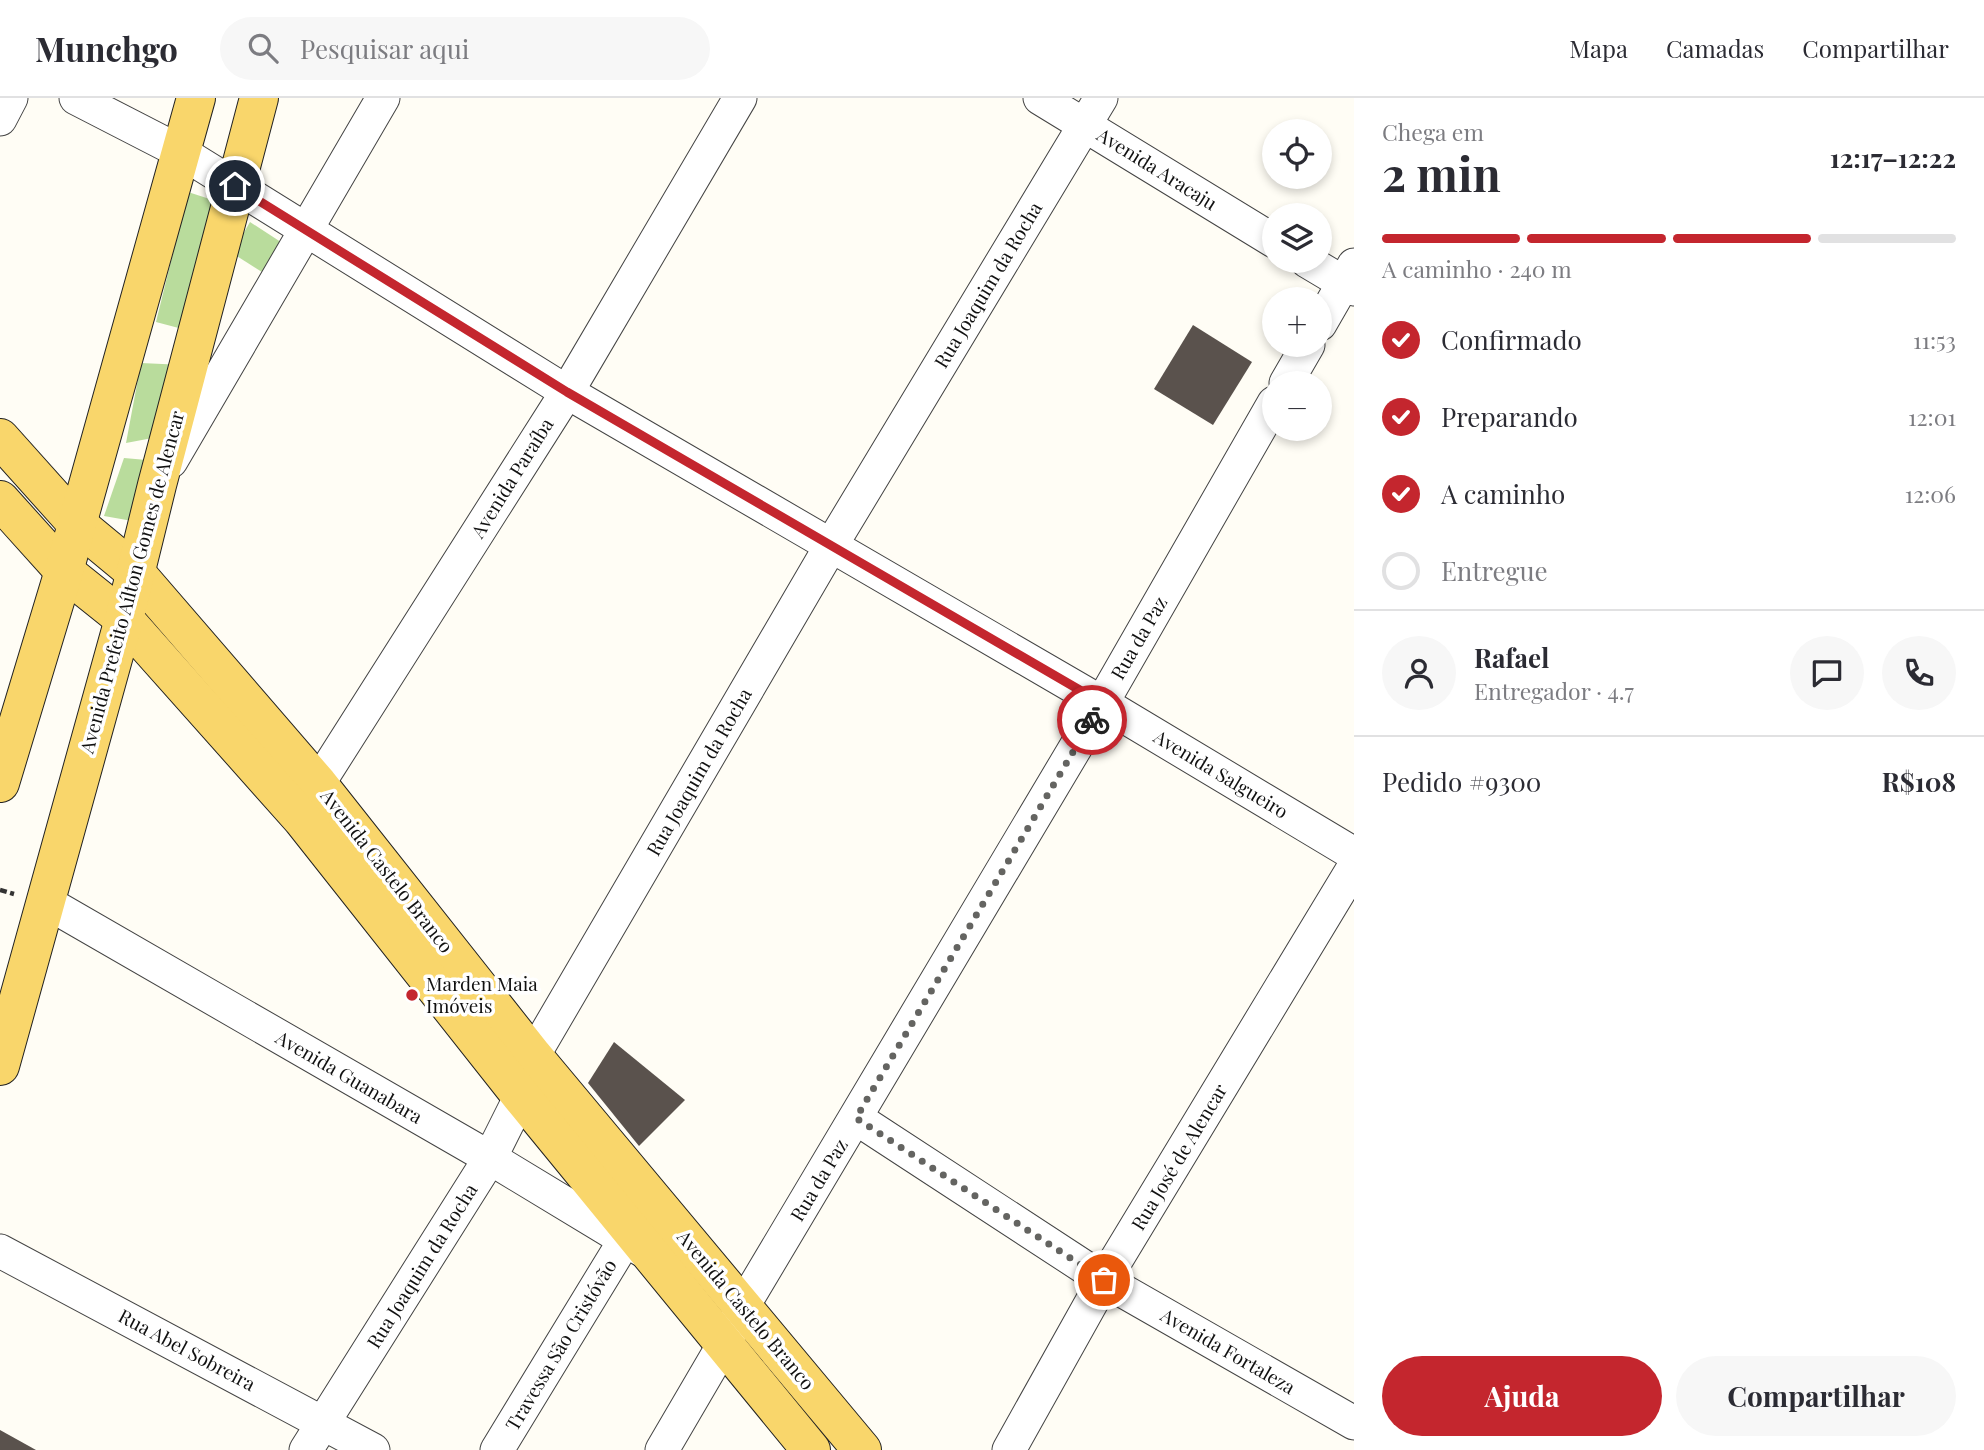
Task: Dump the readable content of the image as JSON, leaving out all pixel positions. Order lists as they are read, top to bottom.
{
  "streets": {
    "main road": ["Avenida Prefeito Aílton Gomes de Alencar", "Avenida Castelo Branco"],
    "street": [
      "Avenida Aracaju",
      "Rua Joaquim da Rocha",
      "Avenida Paraíba",
      "Rua da Paz",
      "Avenida Salgueiro",
      "Avenida Guanabara",
      "Rua José de Alencar",
      "Travessa São Cristóvão",
      "Rua Abel Sobreira",
      "Avenida Fortaleza"
    ]
  },
  "crossings": [
    ["Avenida Aracaju", "Rua Joaquim da Rocha"],
    ["Rua Joaquim da Rocha", "Avenida Salgueiro"],
    ["Rua Joaquim da Rocha", "Avenida Castelo Branco"],
    ["Rua Joaquim da Rocha", "Avenida Guanabara"],
    ["Rua Joaquim da Rocha", "Rua Abel Sobreira"],
    ["Avenida Paraíba", "Avenida Salgueiro"],
    ["Avenida Paraíba", "Avenida Castelo Branco"],
    ["Avenida Prefeito Aílton Gomes de Alencar", "Avenida Salgueiro"],
    ["Avenida Prefeito Aílton Gomes de Alencar", "Avenida Castelo Branco"],
    ["Avenida Prefeito Aílton Gomes de Alencar", "Avenida Guanabara"],
    ["Rua da Paz", "Avenida Salgueiro"],
    ["Rua da Paz", "Avenida Castelo Branco"],
    ["Rua da Paz", "Avenida Fortaleza"],
    ["Avenida Castelo Branco", "Avenida Guanabara"],
    ["Avenida Castelo Branco", "Travessa São Cristóvão"],
    ["Avenida Guanabara", "Travessa São Cristóvão"],
    ["Rua José de Alencar", "Avenida Fortaleza"]
  ],
  "places": ["Marden Maia Imóveis"],
  "page": {
    "header": "Munchgo",
    "search": "Pesquisar aqui",
    "nav": ["Mapa", "Camadas", "Compartilhar"],
    "heading": ["2 min", "Chega em", "12:17–12:22"],
    "panel": [
      "Rafael",
      "Entregador · 4.7",
      "Pedido #9300",
      "R$108"
    ],
    "map_buttons": ["+", "−"],
    "bar": "A caminho · 240 m",
    "list": [
      ["Confirmado", "11:53"],
      ["Preparando", "12:01"],
      ["A caminho", "12:06"],
      "Entregue"
    ],
    "buttons": ["Ajuda", "Compartilhar"]
  }
}
